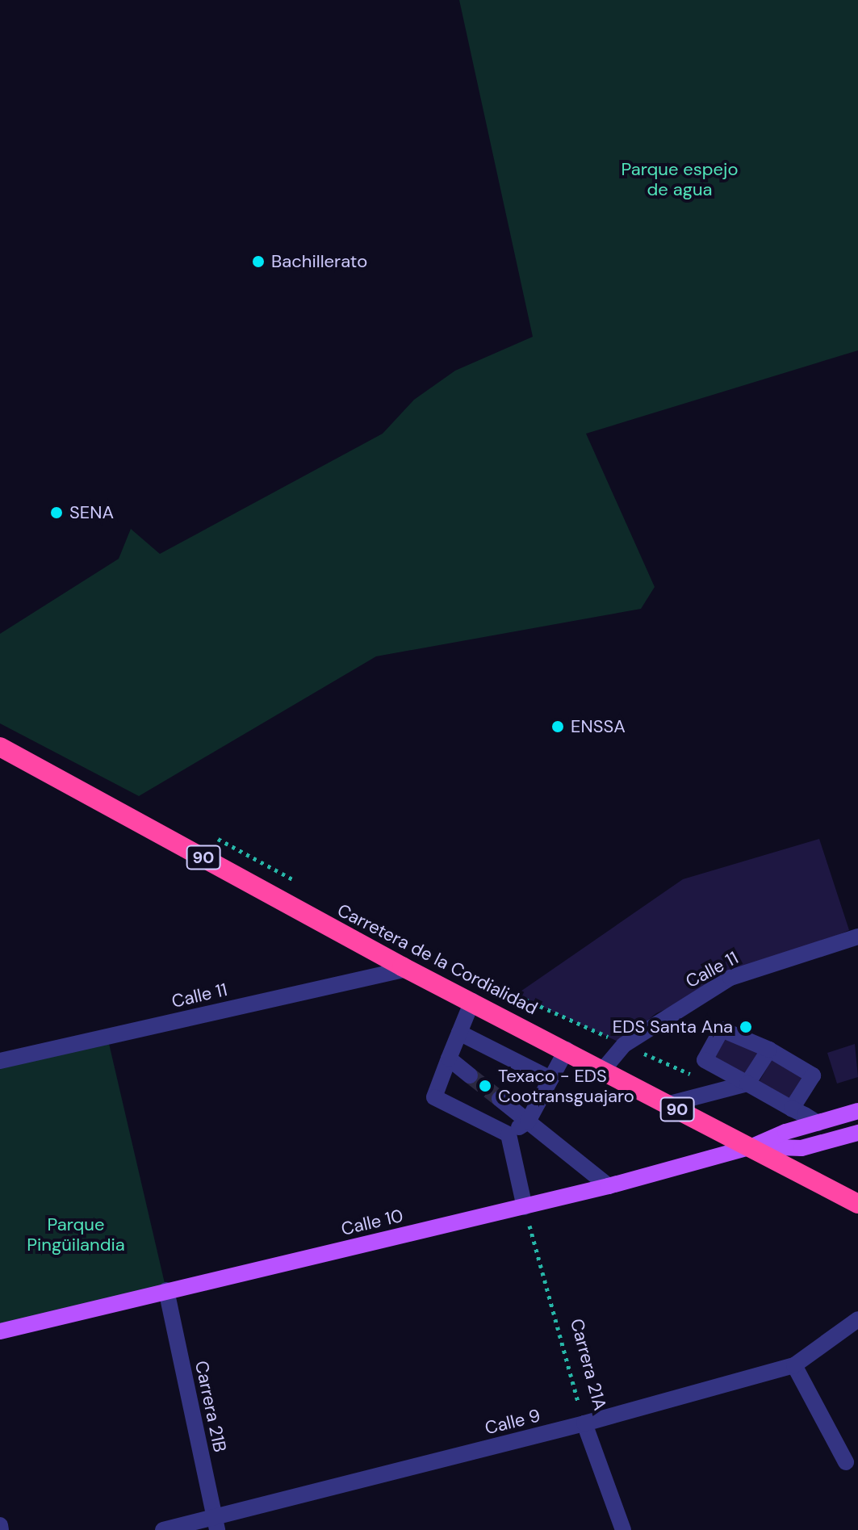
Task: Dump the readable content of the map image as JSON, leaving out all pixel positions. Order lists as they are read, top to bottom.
{
  "streets": {
    "highway": ["90", "Carretera de la Cordialidad"],
    "main road": ["Calle 10"],
    "street": [
      "Calle 11",
      "Carrera 21A",
      "Carrera 21B",
      "Calle 9"
    ]
  },
  "crossings": [
    ["Carretera de la Cordialidad", "Calle 11"],
    ["Carretera de la Cordialidad", "Calle 10"],
    ["Calle 10", "Carrera 21A"],
    ["Calle 10", "Carrera 21B"],
    ["Carrera 21A", "Calle 9"],
    ["Carrera 21B", "Calle 9"]
  ],
  "parks": ["Parque espejo de agua", "Parque Pingüilandia"],
  "places": [
    "Bachillerato",
    "SENA",
    "ENSSA",
    "EDS Santa Ana",
    "Texaco - EDS Cootransguajaro"
  ]
}
